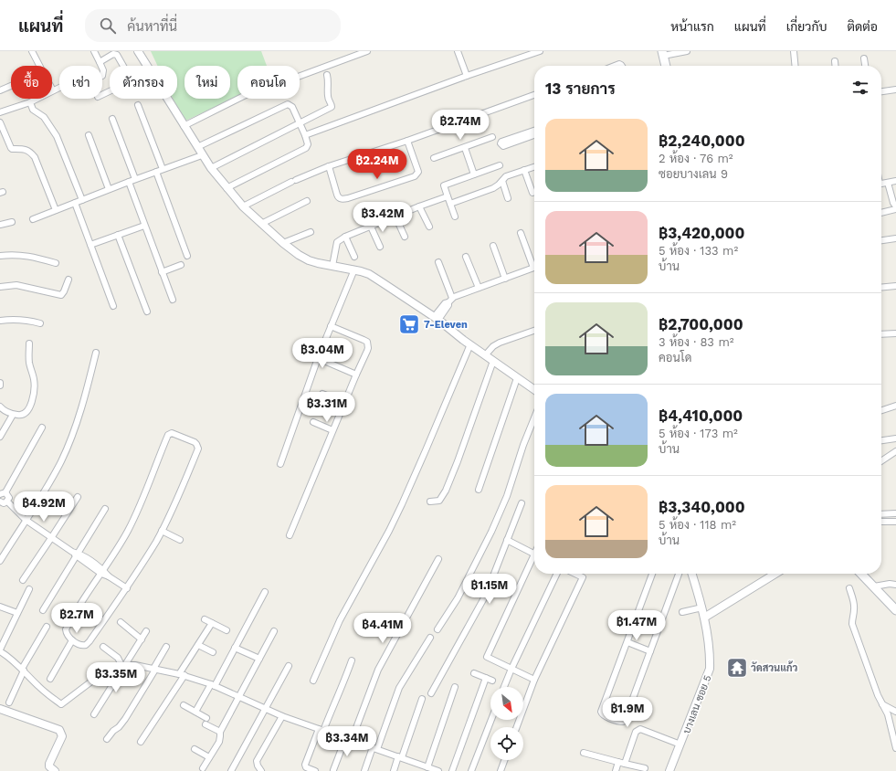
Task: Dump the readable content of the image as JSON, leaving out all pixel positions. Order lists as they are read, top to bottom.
{
  "streets": {
    "street": ["บางเลน ซอย 5"]
  },
  "places": {
    "supermarket": ["7-Eleven"],
    "temple": ["วัดสวนแก้ว"]
  },
  "north": "bottom right",
  "page": {
    "header": "แผนที่",
    "search": "ค้นหาที่นี่",
    "nav": [
      "หน้าแรก",
      "แผนที่",
      "เกี่ยวกับ",
      "ติดต่อ"
    ],
    "chip": [
      "ซื้อ",
      "เช่า",
      "ตัวกรอง",
      "ใหม่",
      "คอนโด"
    ],
    "heading": "13 รายการ",
    "price": [
      "฿2.74M",
      "฿2.24M",
      "฿3.42M",
      "฿3.04M",
      "฿3.31M",
      "฿4.92M",
      "฿1.15M",
      "฿2.7M",
      "฿1.47M",
      "฿4.41M",
      "฿3.35M",
      "฿1.9M",
      "฿3.34M"
    ],
    "list": [
      {
        "name": "฿2,240,000",
        "note": "2 ห้อง · 76 m² · ซอยบางเลน 9"
      },
      {
        "name": "฿3,420,000",
        "note": "5 ห้อง · 133 m² · บ้าน"
      },
      {
        "name": "฿2,700,000",
        "note": "3 ห้อง · 83 m² · คอนโด"
      },
      {
        "name": "฿4,410,000",
        "note": "5 ห้อง · 173 m² · บ้าน"
      },
      {
        "name": "฿3,340,000",
        "note": "5 ห้อง · 118 m² · บ้าน"
      }
    ]
  }
}
